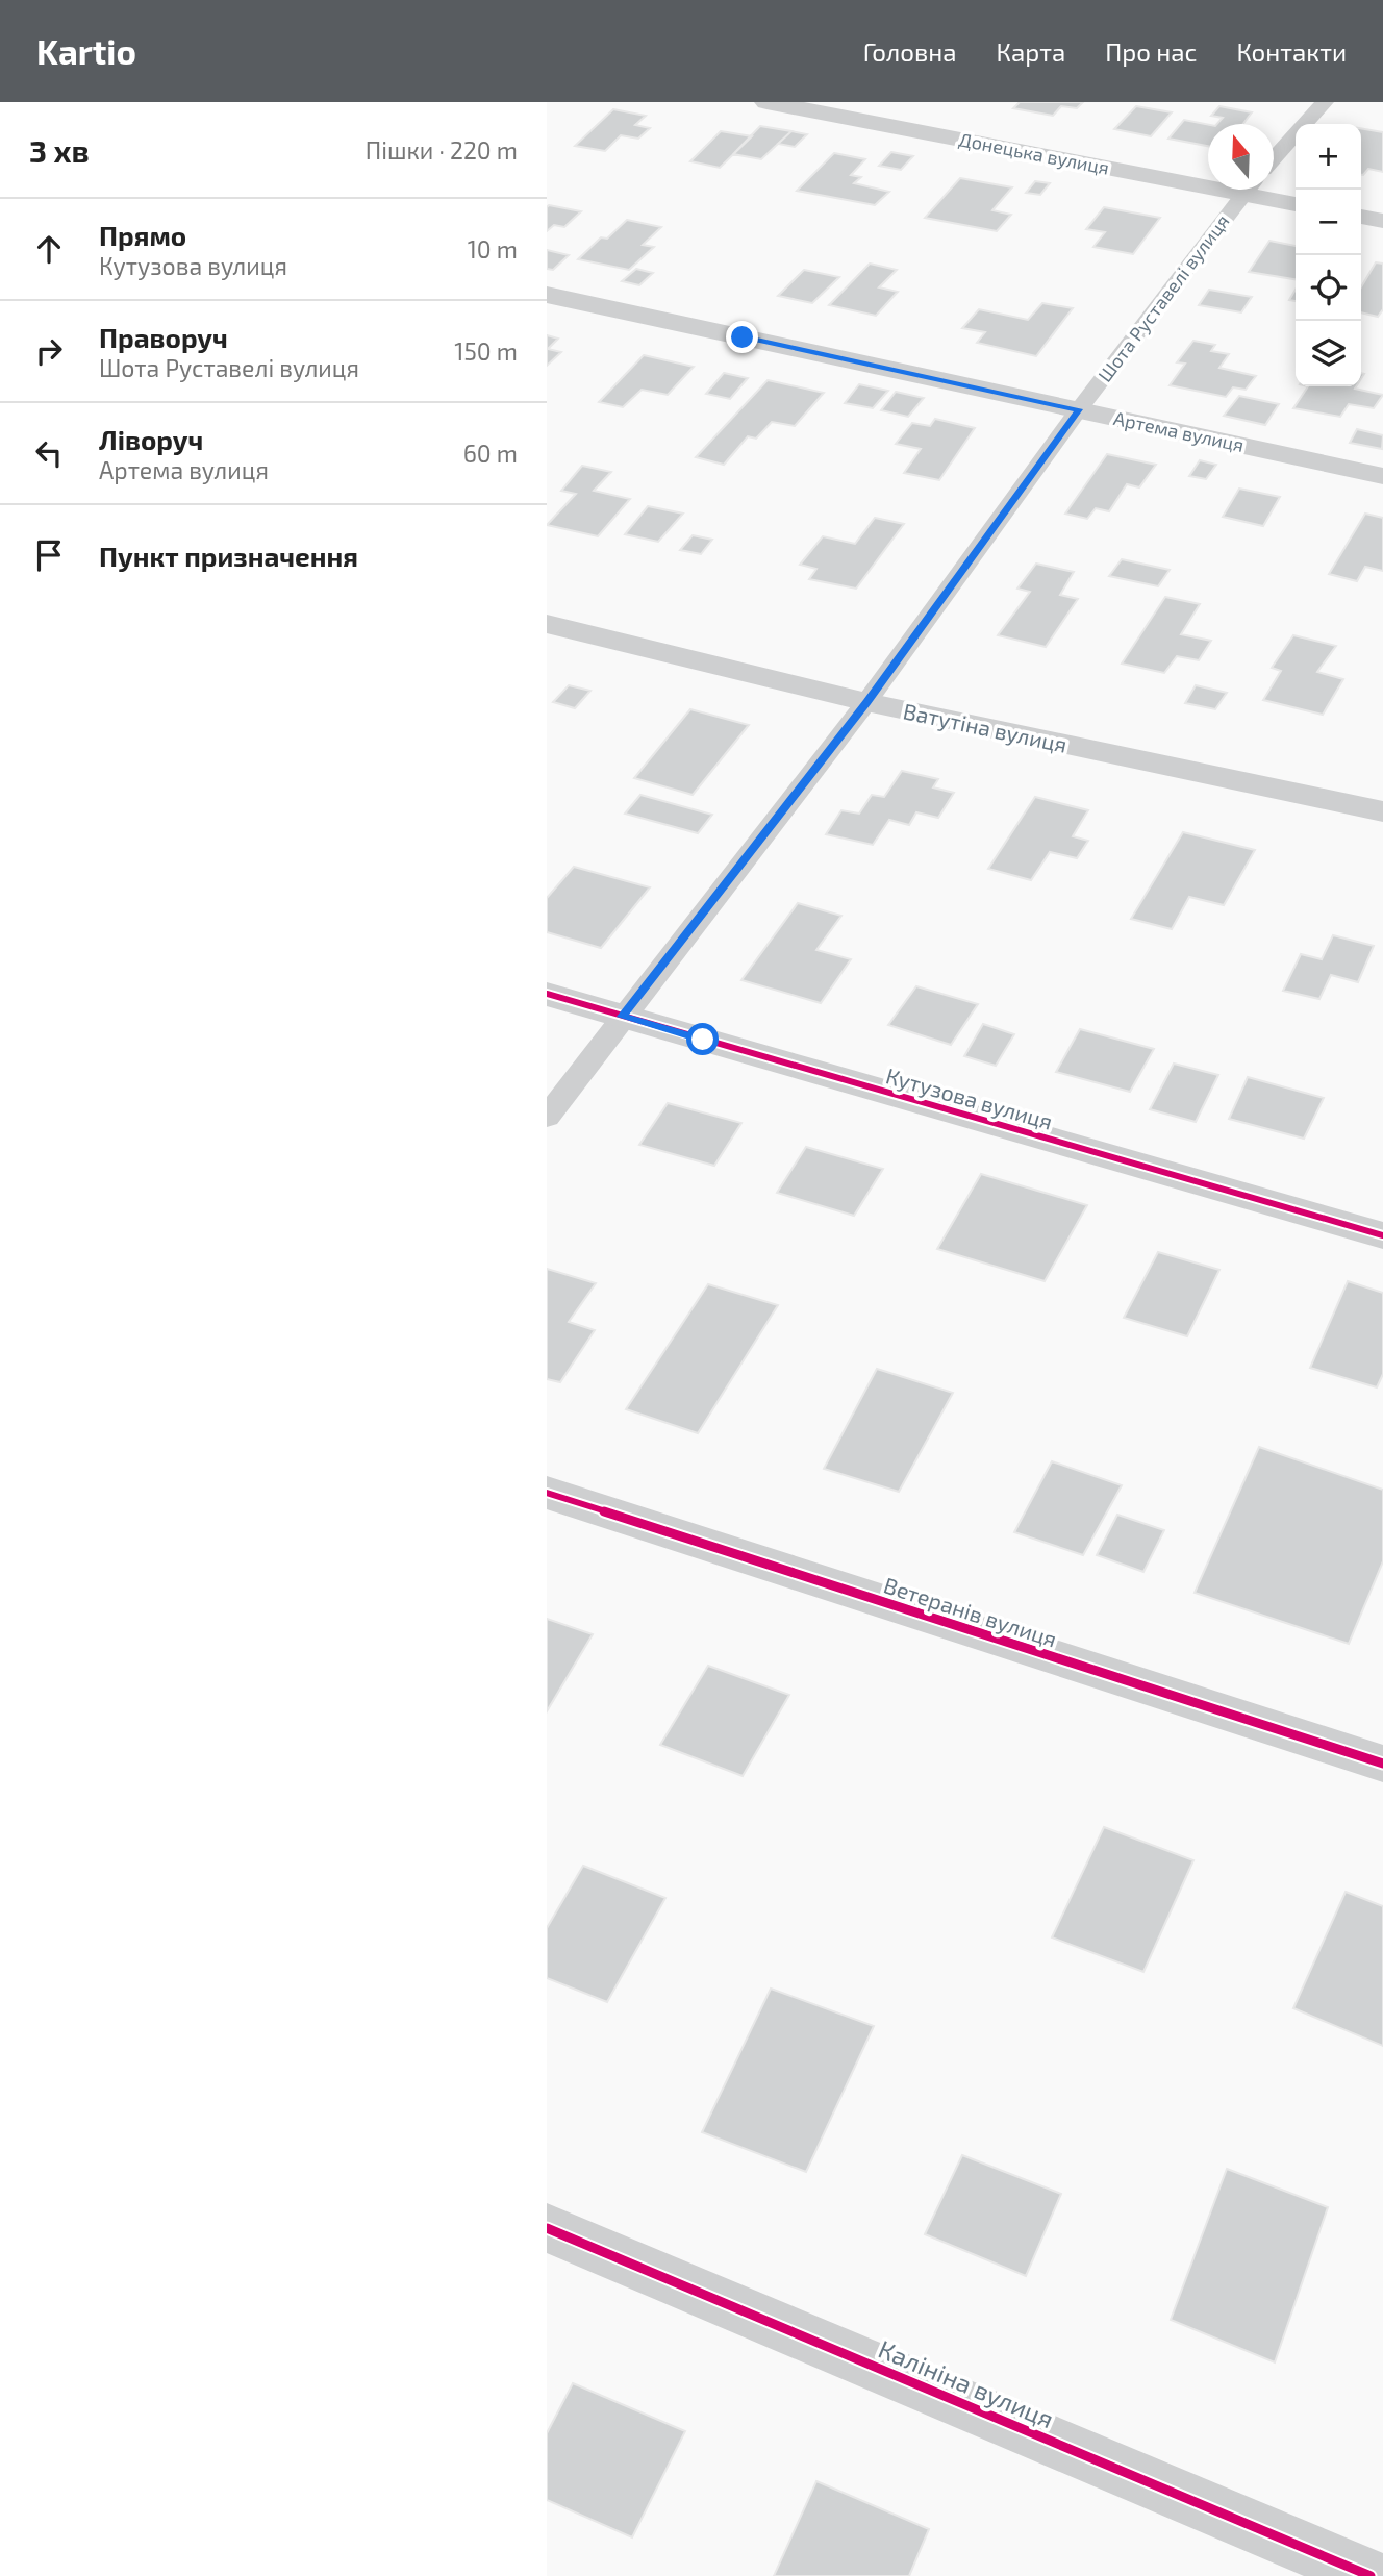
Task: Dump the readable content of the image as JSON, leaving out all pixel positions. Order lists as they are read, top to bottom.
{
  "streets": {
    "street": [
      "Донецька вулиця",
      "Артема вулиця",
      "Ватутіна вулиця",
      "Кутузова вулиця",
      "Ветеранів вулиця",
      "Калініна вулиця"
    ],
    "lane": ["Шота Руставелі вулиця"]
  },
  "crossings": [
    ["Шота Руставелі вулиця", "Артема вулиця"],
    ["Шота Руставелі вулиця", "Ватутіна вулиця"],
    ["Шота Руставелі вулиця", "Кутузова вулиця"]
  ],
  "north": "top",
  "page": {
    "header": "Kartio",
    "nav": [
      "Головна",
      "Карта",
      "Про нас",
      "Контакти"
    ],
    "heading": ["3 хв", "Пішки · 220 m"],
    "map_buttons": ["+", "−"],
    "list": [
      ["Прямо", "Кутузова вулиця", "10 m"],
      ["Праворуч", "Шота Руставелі вулиця", "150 m"],
      ["Ліворуч", "Артема вулиця", "60 m"],
      "Пункт призначення"
    ]
  }
}
